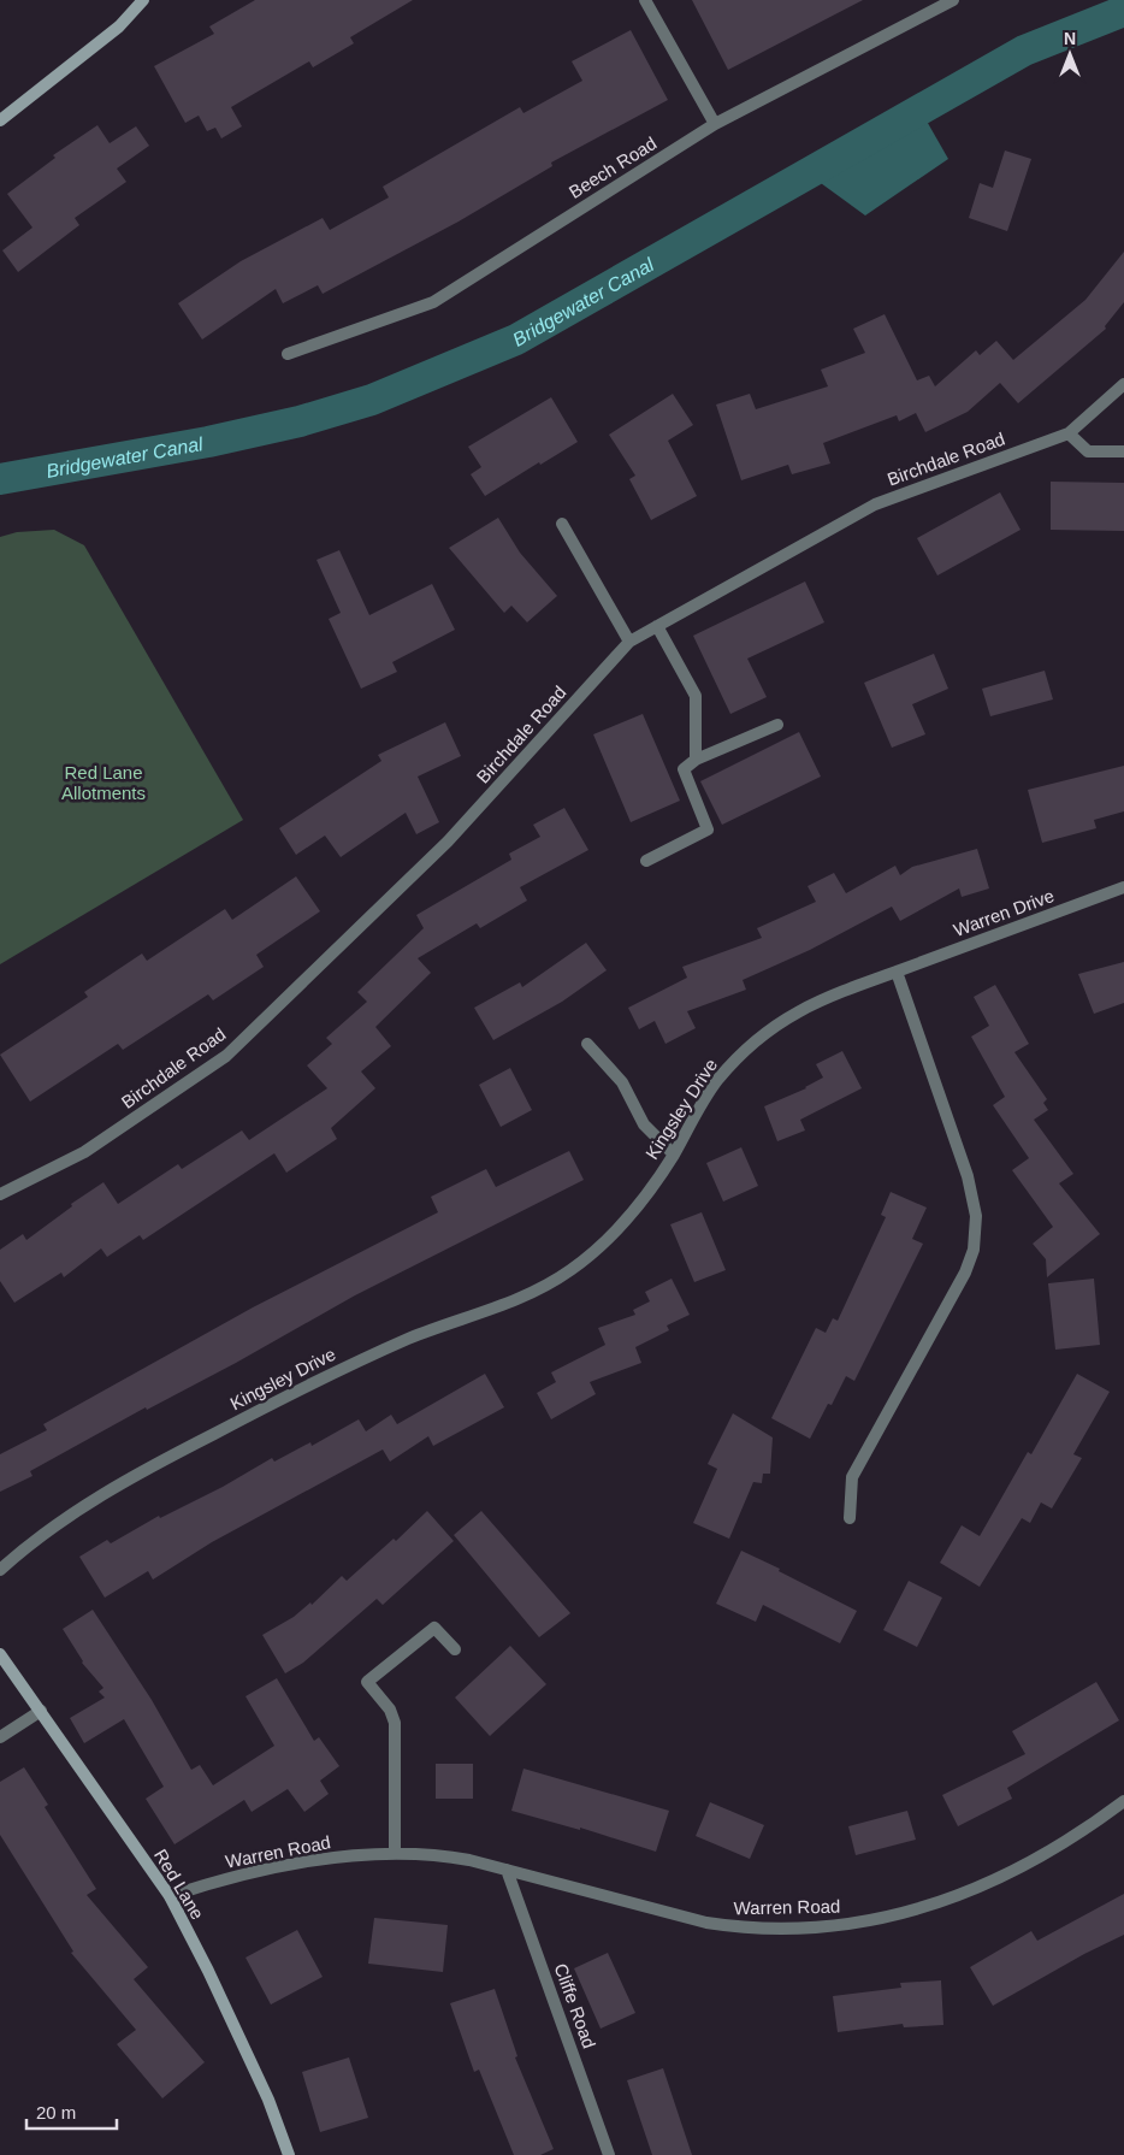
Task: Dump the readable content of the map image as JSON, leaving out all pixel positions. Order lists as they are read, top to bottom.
{
  "streets": {
    "street": [
      "Beech Road",
      "Birchdale Road",
      "Warren Drive",
      "Kingsley Drive",
      "Warren Road",
      "Red Lane",
      "Cliffe Road"
    ]
  },
  "crossings": [
    ["Warren Drive", "Kingsley Drive"],
    ["Warren Road", "Red Lane"],
    ["Warren Road", "Cliffe Road"]
  ],
  "water": ["Bridgewater Canal"],
  "parks": ["Red Lane Allotments"],
  "scale_bar": "20 m",
  "north": "top"
}
